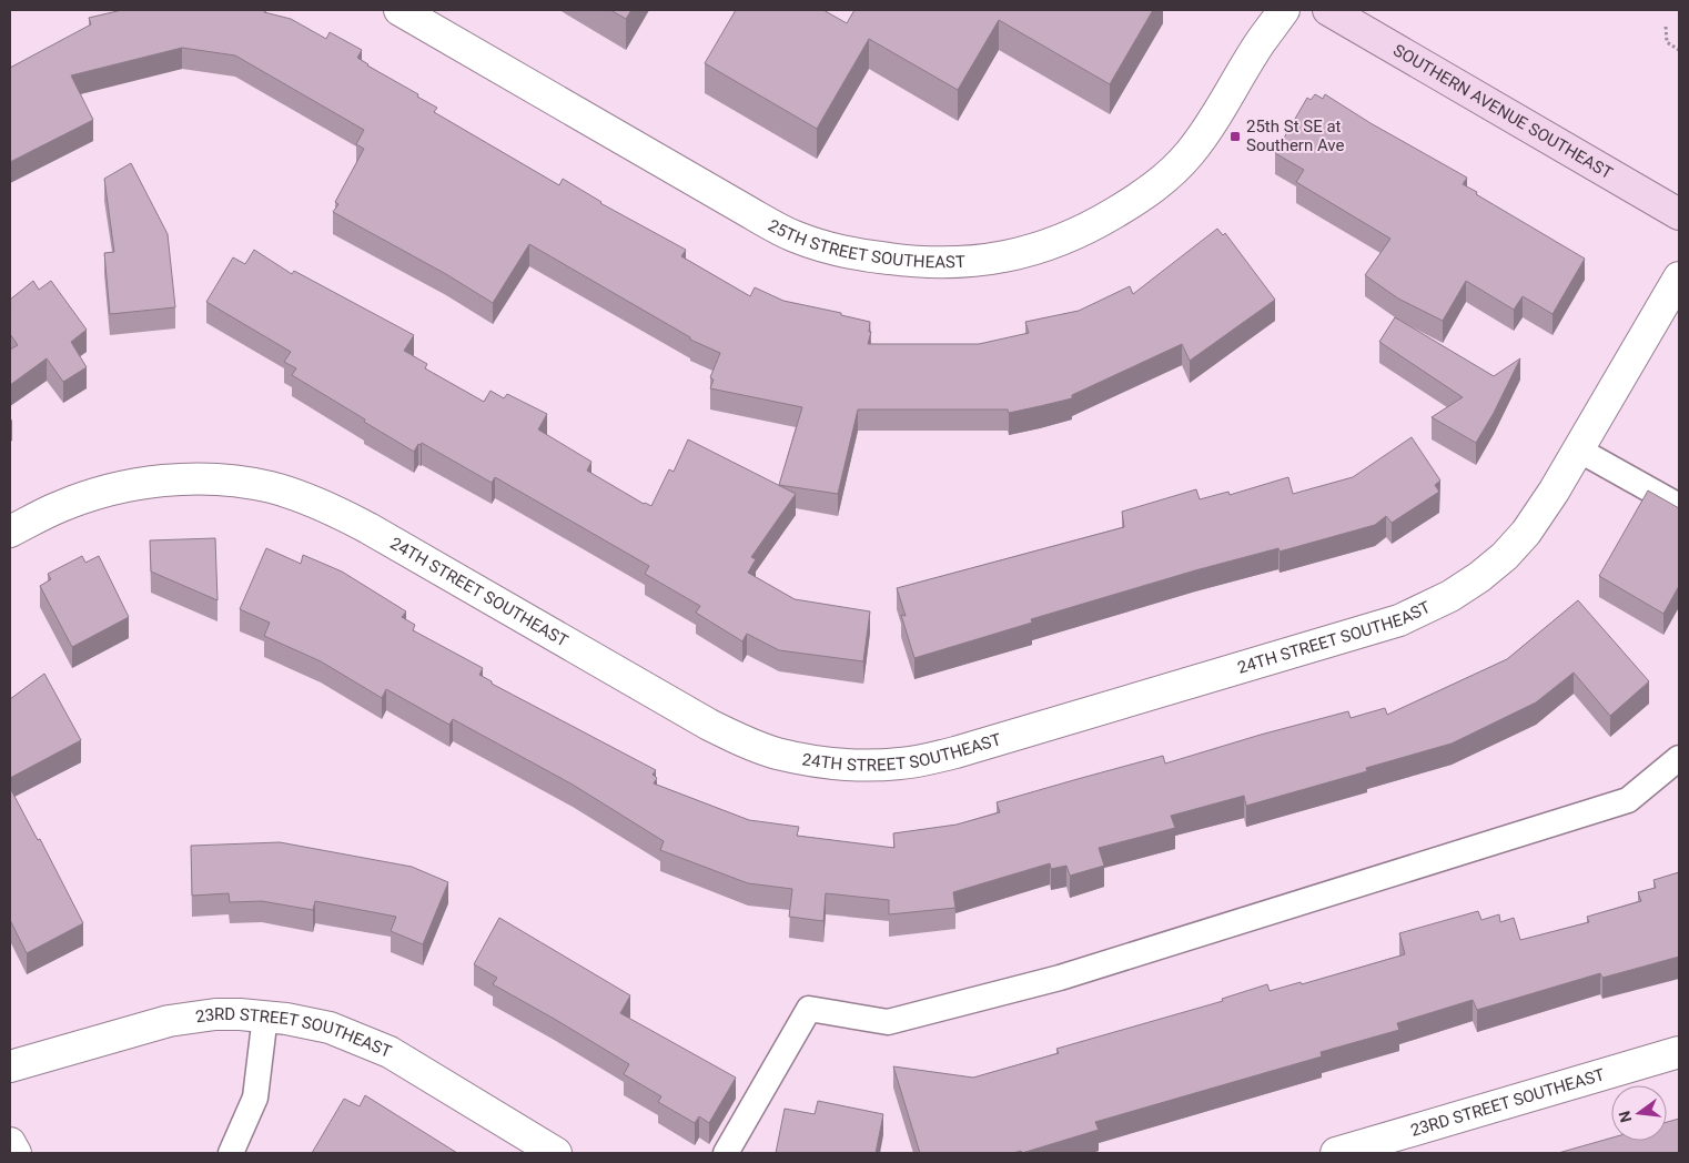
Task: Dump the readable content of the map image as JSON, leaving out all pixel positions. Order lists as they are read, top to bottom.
{
  "streets": {
    "main road": ["SOUTHERN AVENUE SOUTHEAST"],
    "street": ["25TH STREET SOUTHEAST", "24TH STREET SOUTHEAST", "23RD STREET SOUTHEAST"]
  },
  "places": {
    "transit": ["25th St SE at Southern Ave"]
  },
  "north": "left"
}
